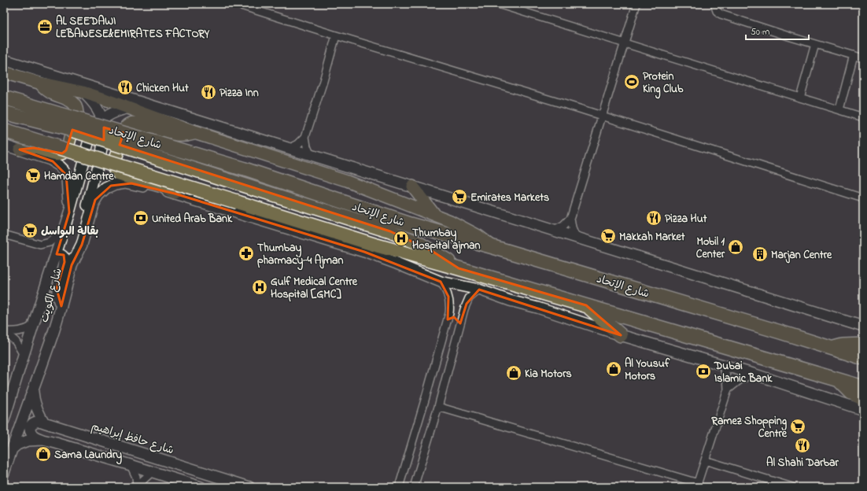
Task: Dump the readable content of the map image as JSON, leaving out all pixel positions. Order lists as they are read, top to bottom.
{
  "streets": {
    "highway": ["شارع الإتحاد"],
    "main road": ["شارع الكويت", "شارع حافظ إبراهيم"]
  },
  "places": {
    "office": ["AL SEEDAWI LEBANESE&EMIRATES FACTORY"],
    "sports": ["Protein King Club"],
    "restaurant": [
      "Chicken Hut",
      "Pizza Inn",
      "Pizza Hut",
      "Al Shahi Darbar"
    ],
    "supermarket": [
      "Hamdan Centre",
      "Emirates Markets",
      "بقالة البواسل",
      "Makkah Market",
      "Ramez Shopping Centre"
    ],
    "bank": ["United Arab Bank", "Dubai Islamic Bank"],
    "hospital": ["Thumbay Hospital ajman", "Gulf Medical Centre Hospital [GMC]"],
    "shop": [
      "Mobil 1 Center",
      "Al Yousuf Motors",
      "Kia Motors",
      "Sama Laundry"
    ],
    "pharmacy": ["Thumbay pharmacy-4 Ajman"],
    "building": ["Marjan Centre"]
  },
  "scale_bar": "50 m"
}
